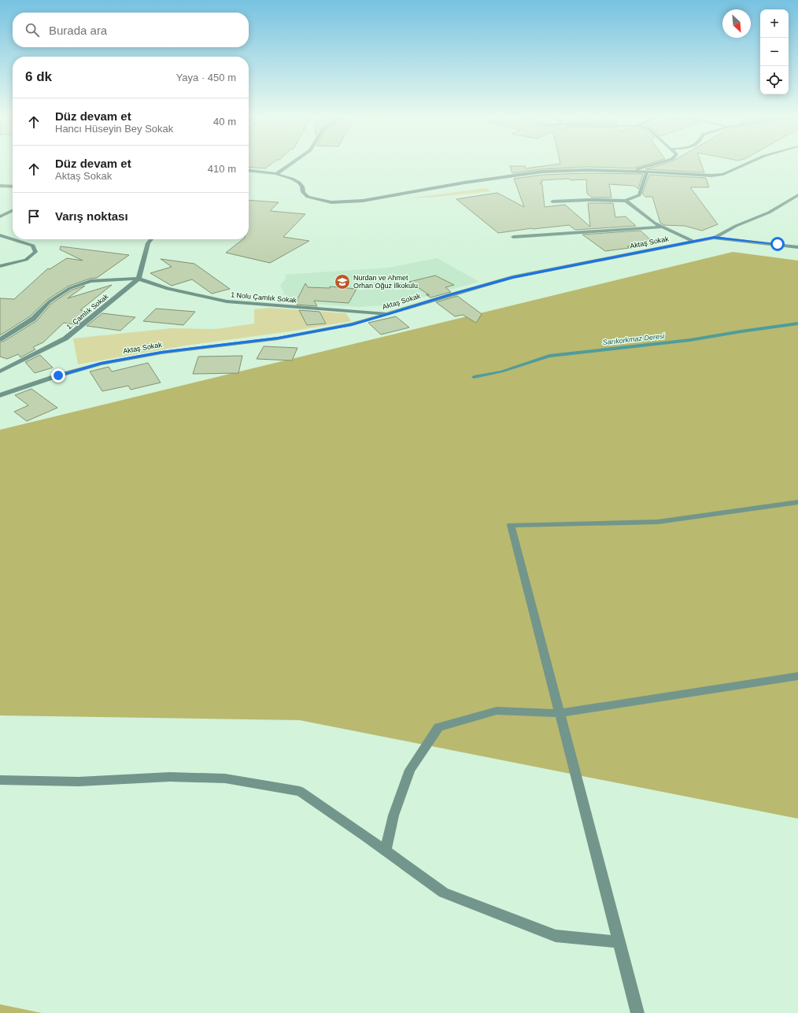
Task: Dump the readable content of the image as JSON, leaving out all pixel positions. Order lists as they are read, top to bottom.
{
  "streets": {
    "street": ["Aktaş Sokak", "1 Nolu Çamlık Sokak", "1. Çamlık Sokak"]
  },
  "crossings": [
    ["Aktaş Sokak", "1 Nolu Çamlık Sokak"],
    ["1 Nolu Çamlık Sokak", "1. Çamlık Sokak"]
  ],
  "water": ["Sarıkorkmaz Deresi"],
  "places": {
    "school or university": ["Nurdan ve Ahmet Orhan Oğuz İlkokulu"]
  },
  "north": "bottom right",
  "page": {
    "map_buttons": ["+", "−"],
    "search": "Burada ara",
    "heading": ["6 dk", "Yaya · 450 m"],
    "list": [
      ["Düz devam et", "Hancı Hüseyin Bey Sokak", "40 m"],
      ["Düz devam et", "Aktaş Sokak", "410 m"],
      "Varış noktası"
    ]
  }
}
